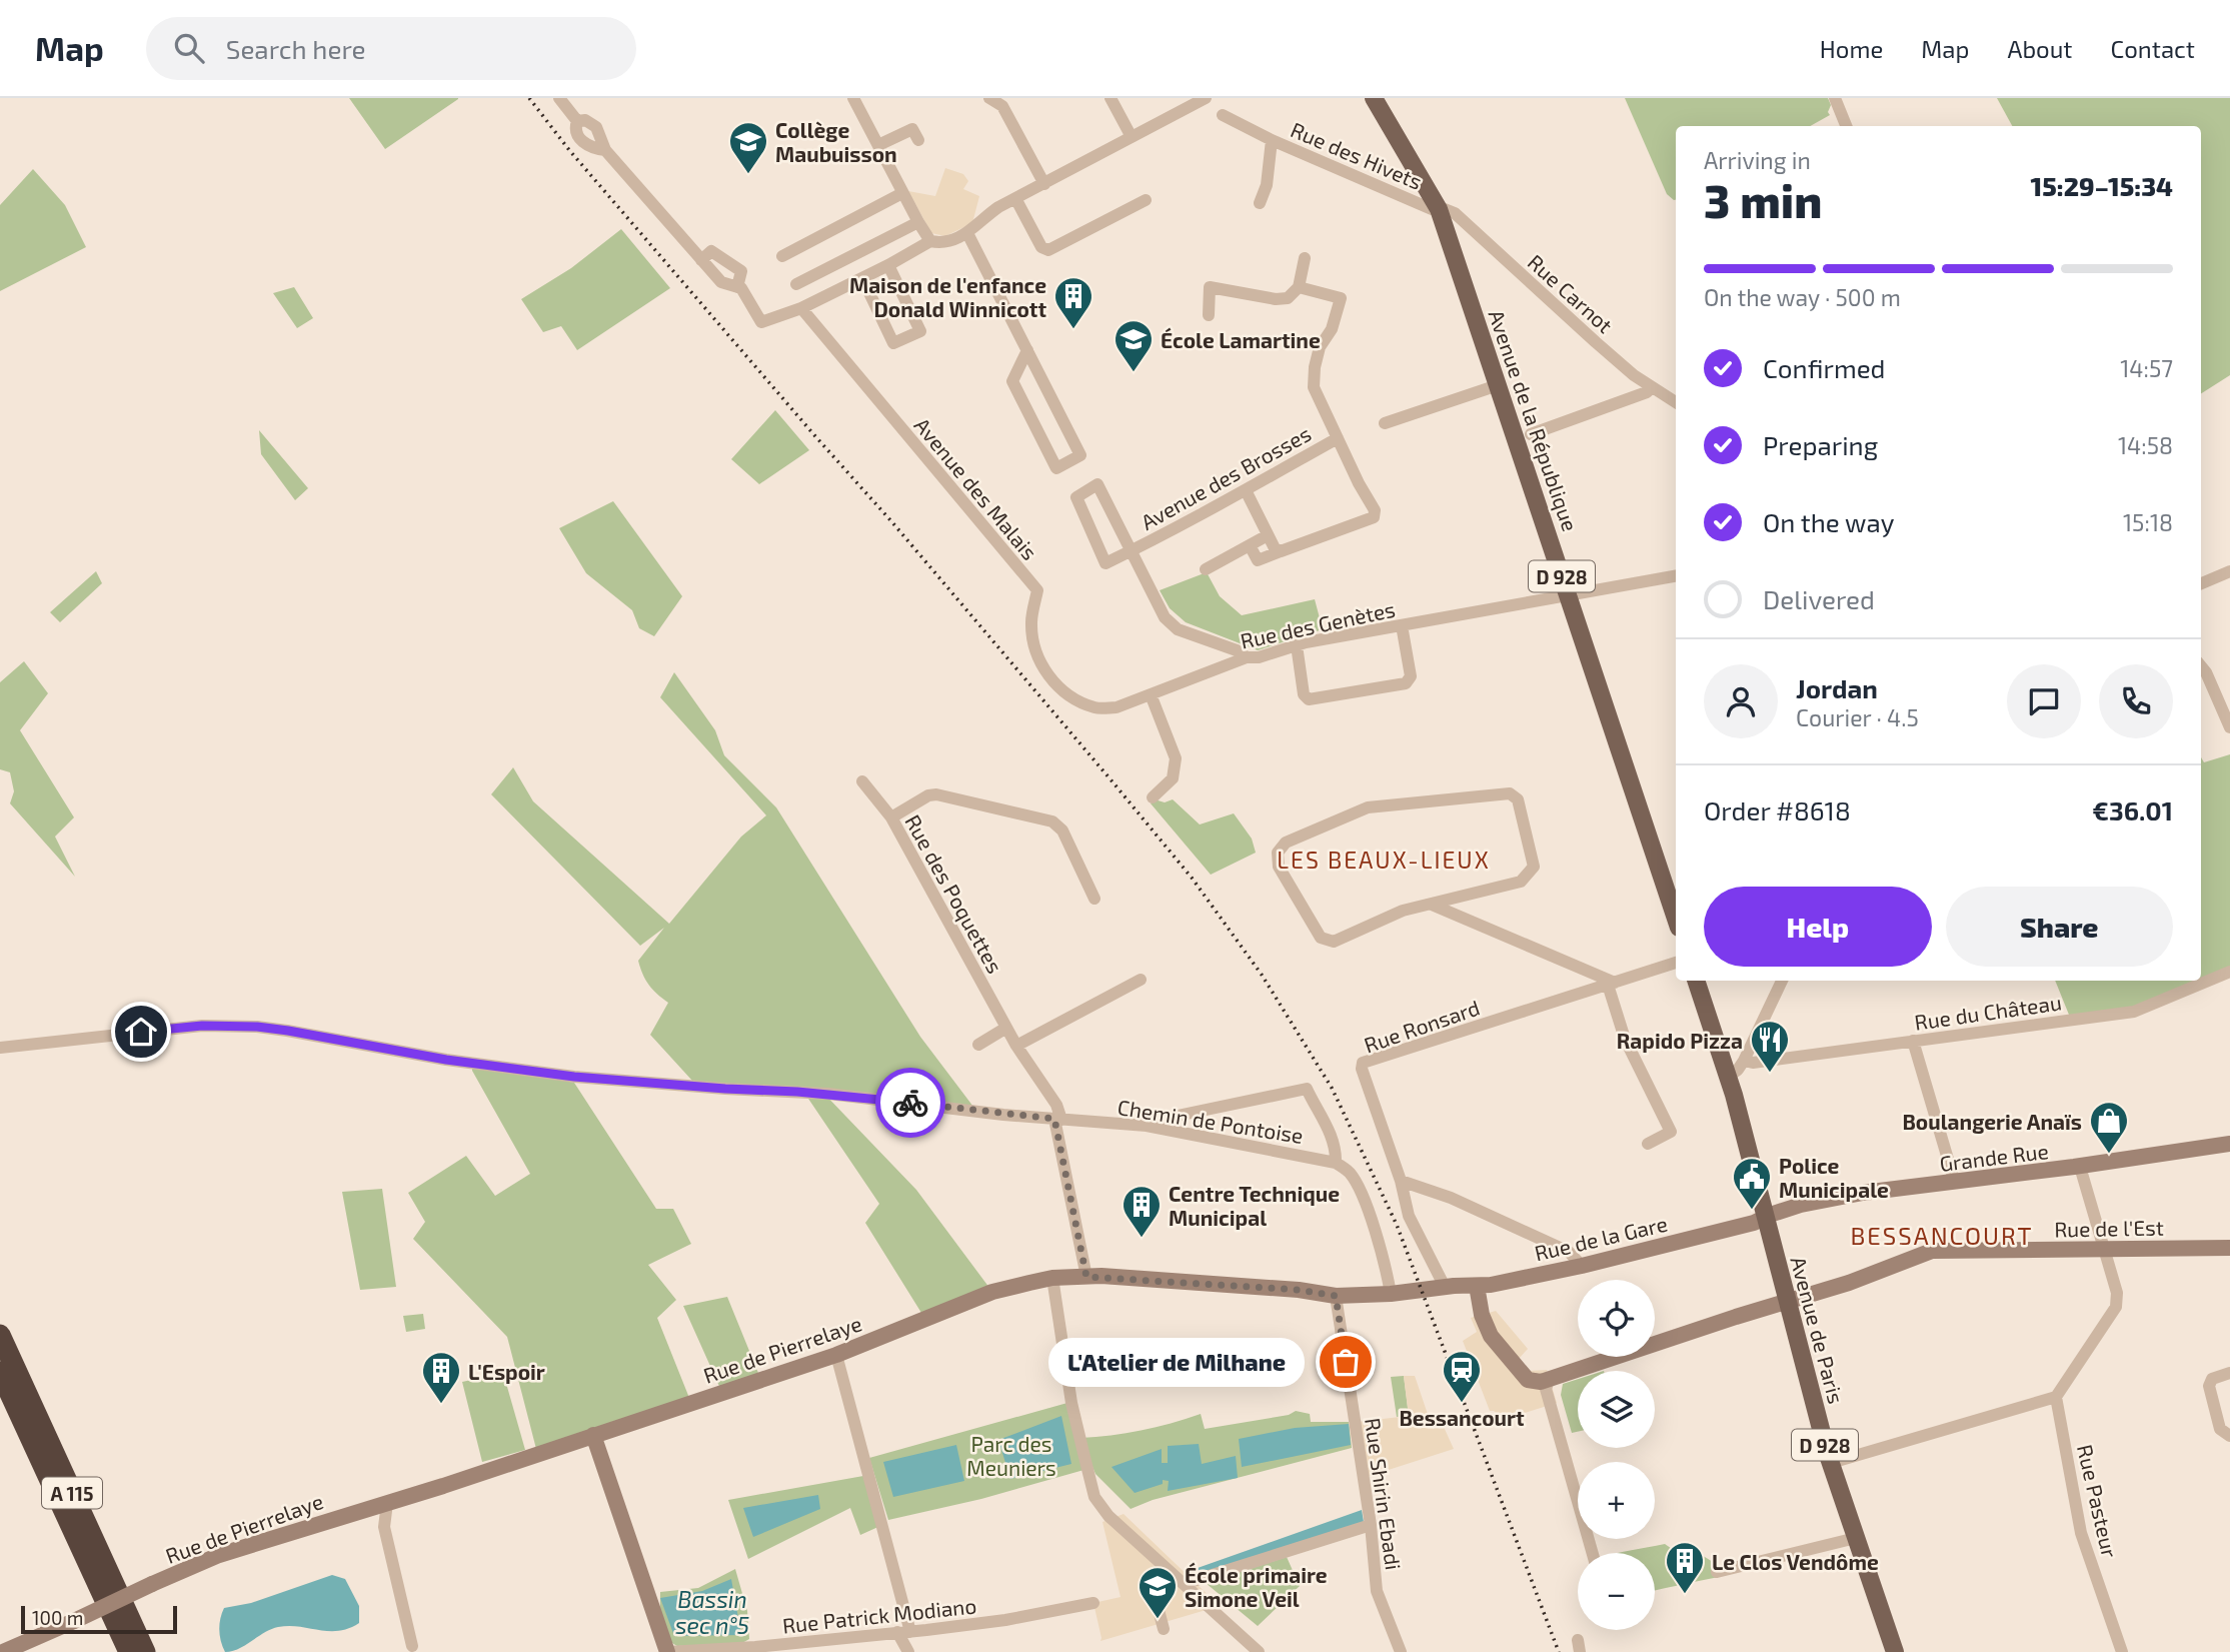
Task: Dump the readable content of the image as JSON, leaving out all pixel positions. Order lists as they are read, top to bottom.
{
  "streets": {
    "highway": ["A 115"],
    "main road": [
      "Avenue de la République",
      "D 928",
      "Grande Rue",
      "Rue de l'Est",
      "Rue de la Gare",
      "Avenue de Paris",
      "Rue de Pierrelaye"
    ],
    "street": [
      "Rue des Hivets",
      "Rue Carnot",
      "Avenue des Brosses",
      "Avenue des Malais",
      "Rue des Genètes",
      "Rue des Poquettes",
      "Rue du Château",
      "Rue Ronsard",
      "Chemin de Pontoise",
      "Rue Shirin Ebadi",
      "Rue Pasteur",
      "Rue Patrick Modiano"
    ]
  },
  "crossings": [
    ["Rue des Hivets", "Rue Carnot"],
    ["Rue des Hivets", "Avenue de la République"],
    ["Rue Carnot", "Avenue de la République"],
    ["Avenue de la République", "Rue des Genètes"],
    ["Avenue des Brosses", "Rue des Genètes"],
    ["Avenue des Malais", "Rue des Genètes"],
    ["D 928", "Grande Rue"],
    ["D 928", "Rue de la Gare"],
    ["D 928", "Avenue de Paris"],
    ["Rue des Poquettes", "Chemin de Pontoise"],
    ["Rue des Poquettes", "Rue de Pierrelaye"],
    ["Rue Ronsard", "Rue de la Gare"],
    ["Rue Ronsard", "Rue de Pierrelaye"],
    ["Grande Rue", "Rue de la Gare"],
    ["Grande Rue", "Avenue de Paris"],
    ["Rue de l'Est", "Avenue de Paris"],
    ["Rue de la Gare", "Avenue de Paris"],
    ["Rue de la Gare", "Rue de Pierrelaye"],
    ["Rue de Pierrelaye", "Rue Shirin Ebadi"]
  ],
  "districts": ["LES BEAUX-LIEUX", "BESSANCOURT"],
  "water": ["Bassin sec n°5"],
  "parks": ["Parc des Meuniers"],
  "places": {
    "school or university": ["Collège Maubuisson", "École Lamartine", "École primaire Simone Veil"],
    "building": [
      "Maison de l'enfance Donald Winnicott",
      "Centre Technique Municipal",
      "L'Espoir",
      "Le Clos Vendôme"
    ],
    "restaurant": ["Rapido Pizza"],
    "shop": ["Boulangerie Anaïs"],
    "public building": ["Police Municipale"],
    "other": ["L'Atelier de Milhane"],
    "station": ["Bessancourt"]
  },
  "scale_bar": "100 m",
  "page": {
    "header": "Map",
    "search": "Search here",
    "nav": [
      "Home",
      "Map",
      "About",
      "Contact"
    ],
    "heading": ["3 min", "Arriving in", "15:29–15:34"],
    "panel": [
      "Jordan",
      "Courier · 4.5",
      "Order #8618",
      "€36.01"
    ],
    "bar": "On the way · 500 m",
    "list": [
      ["Confirmed", "14:57"],
      ["Preparing", "14:58"],
      ["On the way", "15:18"],
      "Delivered"
    ],
    "buttons": ["Help", "Share"],
    "map_buttons": ["+", "−"],
    "bubble": "L'Atelier de Milhane",
    "scale": "100 m"
  }
}
